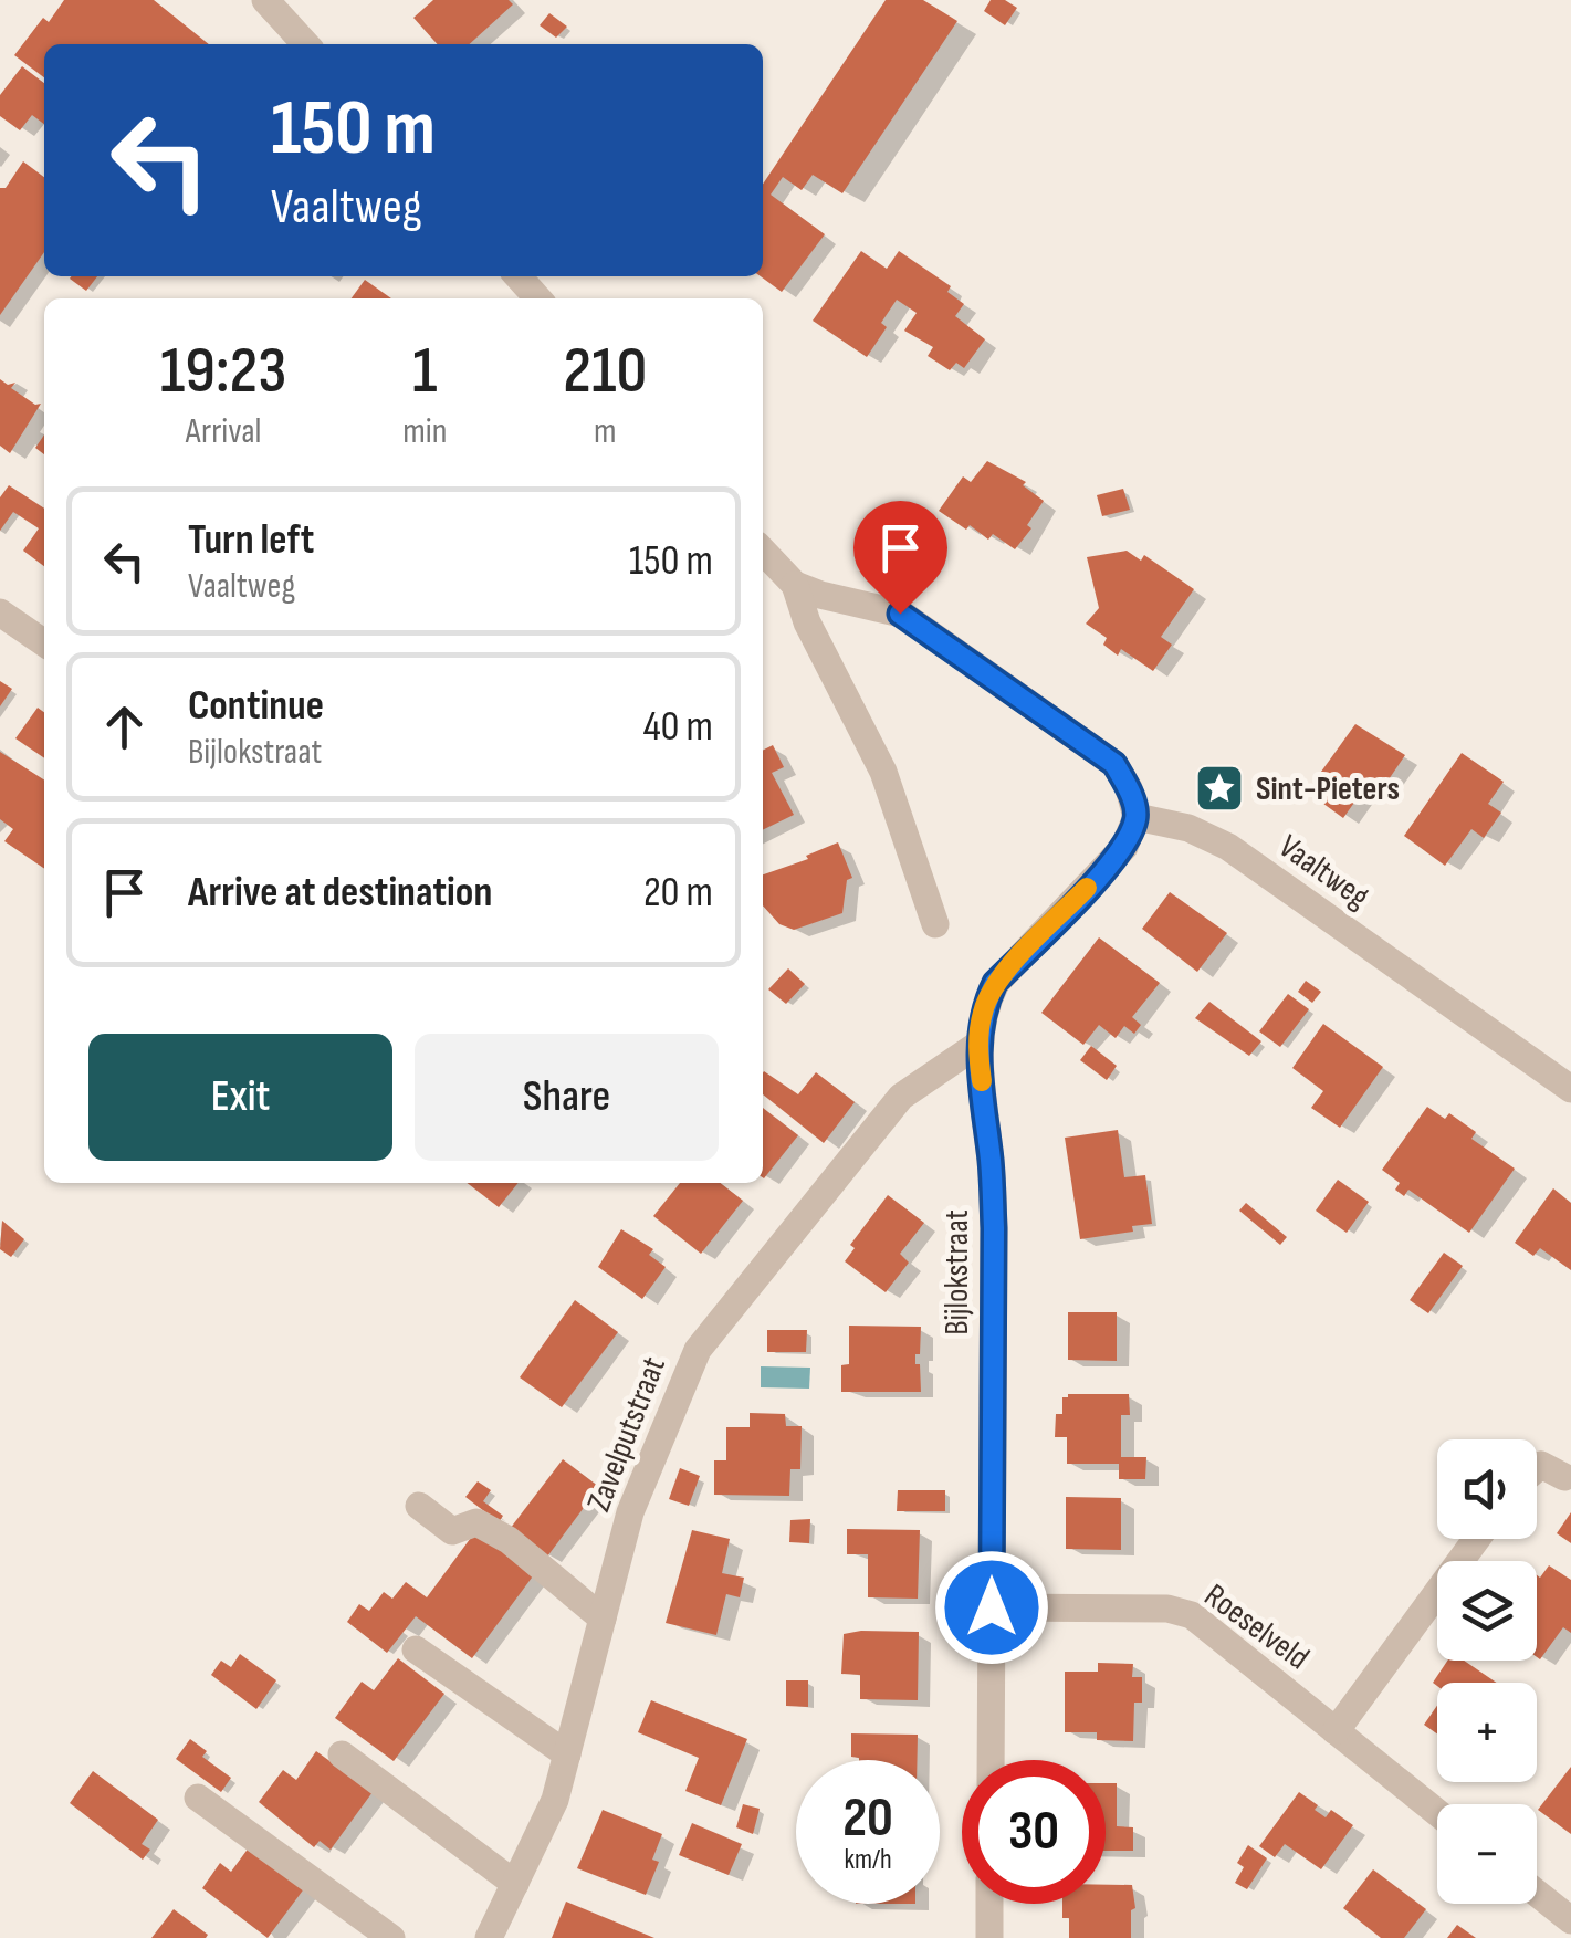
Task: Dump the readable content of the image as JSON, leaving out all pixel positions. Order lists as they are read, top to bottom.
{
  "streets": {
    "street": [
      "Vaaltweg",
      "Bijlokstraat",
      "Zavelputstraat",
      "Roeselveld"
    ]
  },
  "crossings": [
    ["Vaaltweg", "Bijlokstraat"],
    ["Bijlokstraat", "Zavelputstraat"],
    ["Bijlokstraat", "Roeselveld"]
  ],
  "places": {
    "place": ["Sint-Pieters"]
  },
  "page": {
    "turn": ["150 m", "Vaaltweg"],
    "eta": [
      "19:23",
      "Arrival",
      "1",
      "min",
      "210",
      "m"
    ],
    "list": [
      {
        "name": "Turn left",
        "note": "Vaaltweg",
        "value": "150 m"
      },
      {
        "name": "Continue",
        "note": "Bijlokstraat",
        "value": "40 m"
      },
      {
        "name": "Arrive at destination",
        "value": "20 m"
      }
    ],
    "buttons": ["Exit", "Share"],
    "map_buttons": ["+", "−"],
    "speed": "20 km/h",
    "limit": "30"
  }
}
